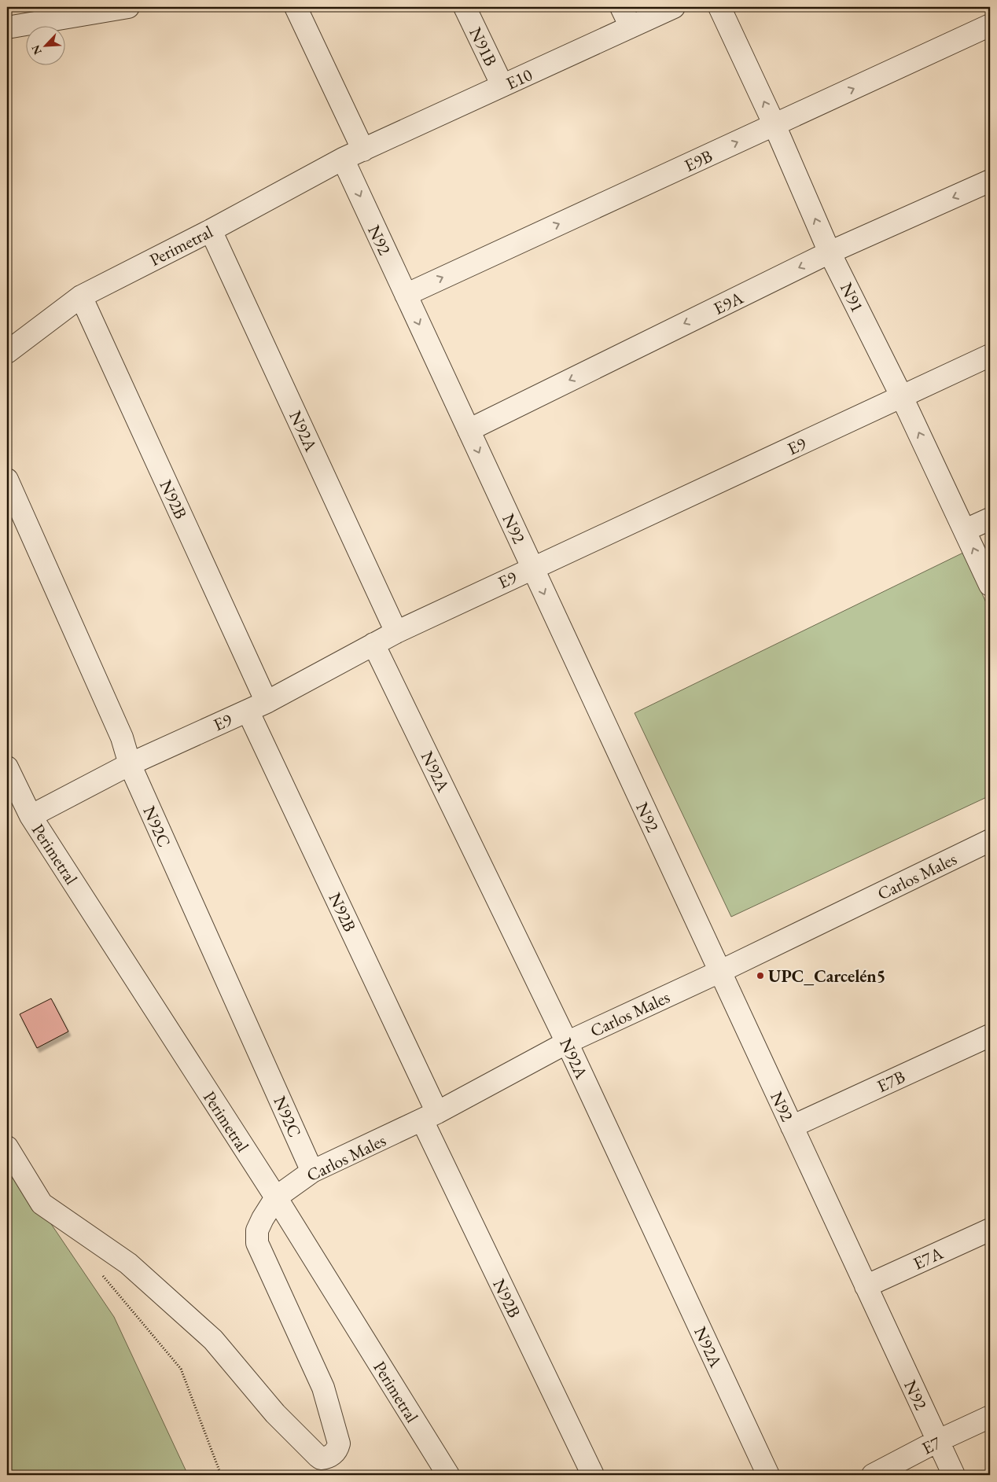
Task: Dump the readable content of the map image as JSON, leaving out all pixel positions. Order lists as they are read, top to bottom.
{
  "streets": {
    "street": [
      "N91B",
      "E10",
      "E9B",
      "N92",
      "Perimetral",
      "N91",
      "E9A",
      "N92A",
      "E9",
      "N92B",
      "N92C",
      "Carlos Males",
      "E7B",
      "E7A",
      "E7"
    ]
  },
  "crossings": [
    ["N91B", "E10"],
    ["E10", "Perimetral"],
    ["E9B", "N92"],
    ["E9B", "N91"],
    ["N92", "Perimetral"],
    ["N92", "E9A"],
    ["N92", "E9"],
    ["N92", "Carlos Males"],
    ["N92", "E7B"],
    ["N92", "E7A"],
    ["N92", "E7"],
    ["Perimetral", "N92A"],
    ["Perimetral", "E9"],
    ["Perimetral", "N92B"],
    ["Perimetral", "Carlos Males"],
    ["N91", "E9A"],
    ["N91", "E9"],
    ["N92A", "E9"],
    ["N92A", "Carlos Males"],
    ["E9", "N92B"],
    ["E9", "N92C"],
    ["N92B", "Carlos Males"],
    ["N92C", "Carlos Males"]
  ],
  "one_way": [
    "E9B",
    "N92",
    "N91",
    "E9A"
  ],
  "places": ["UPC_Carcelén5"],
  "north": "bottom left"
}
